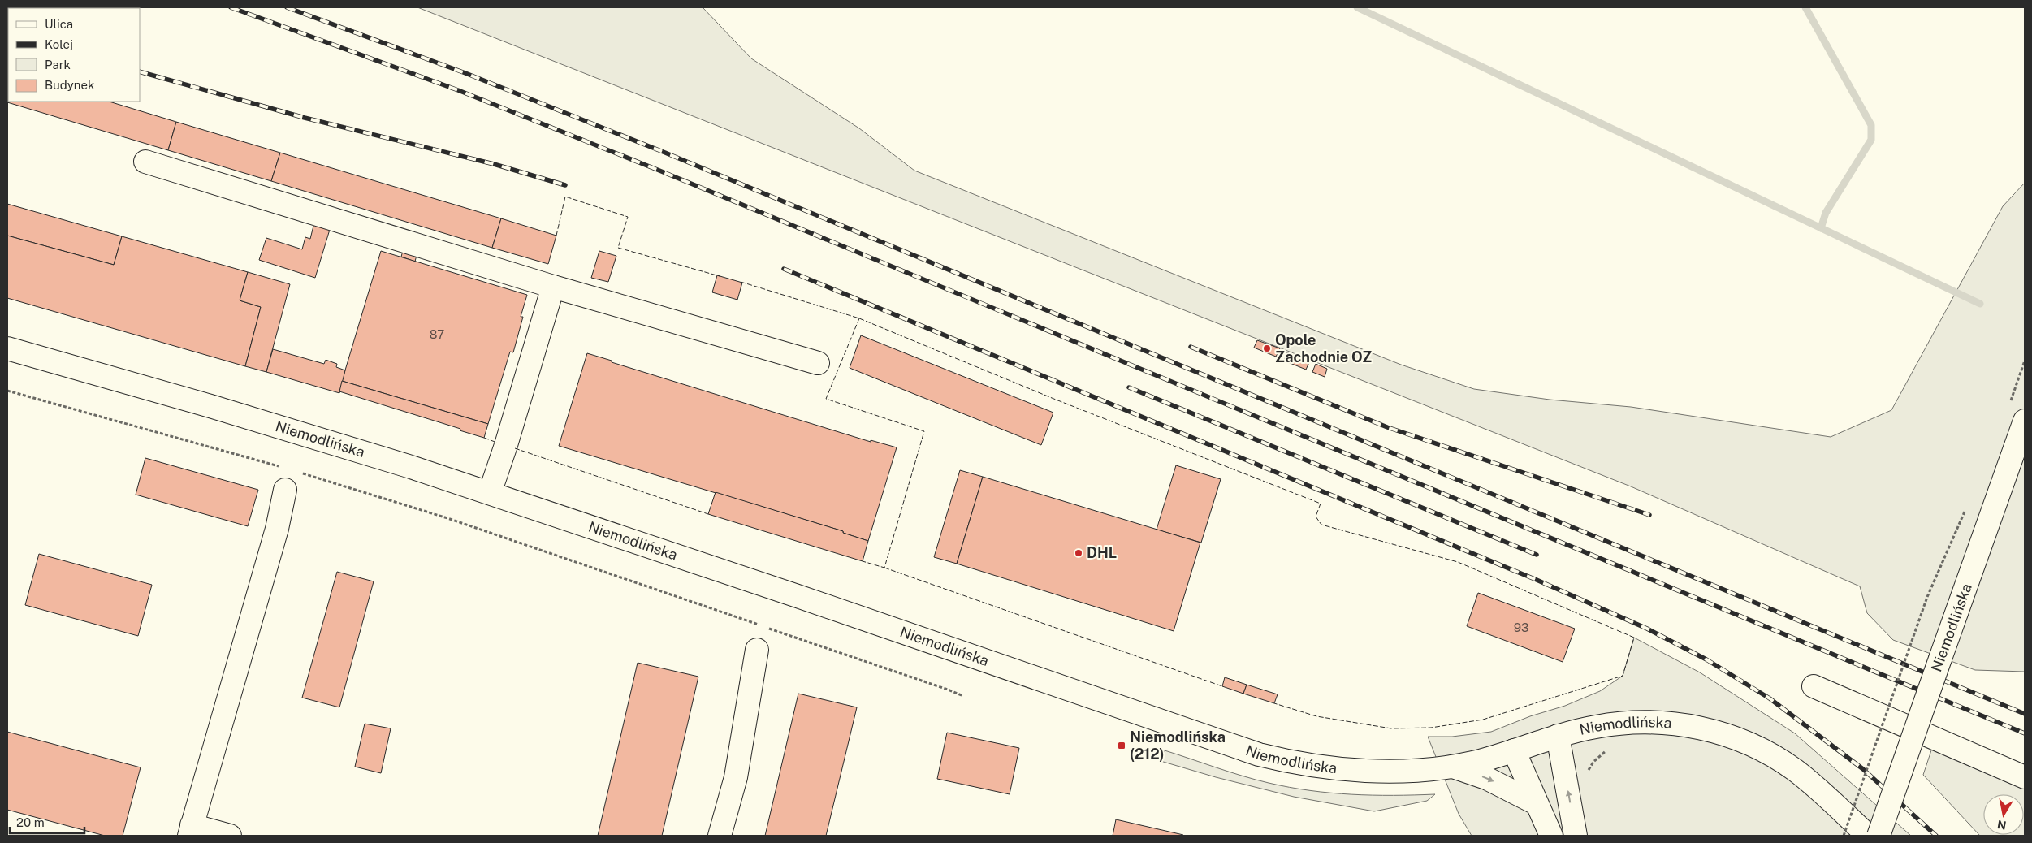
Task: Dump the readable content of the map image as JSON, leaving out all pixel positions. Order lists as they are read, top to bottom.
{
  "streets": {
    "main road": ["Niemodlińska"]
  },
  "places": {
    "other": ["Opole Zachodnie OZ", "DHL"],
    "transit": ["Niemodlińska (212)"]
  },
  "house_numbers": ["87", "93"],
  "legend": [
    "Ulica",
    "Kolej",
    "Park",
    "Budynek"
  ],
  "scale_bar": "20 m",
  "north": "bottom"
}
